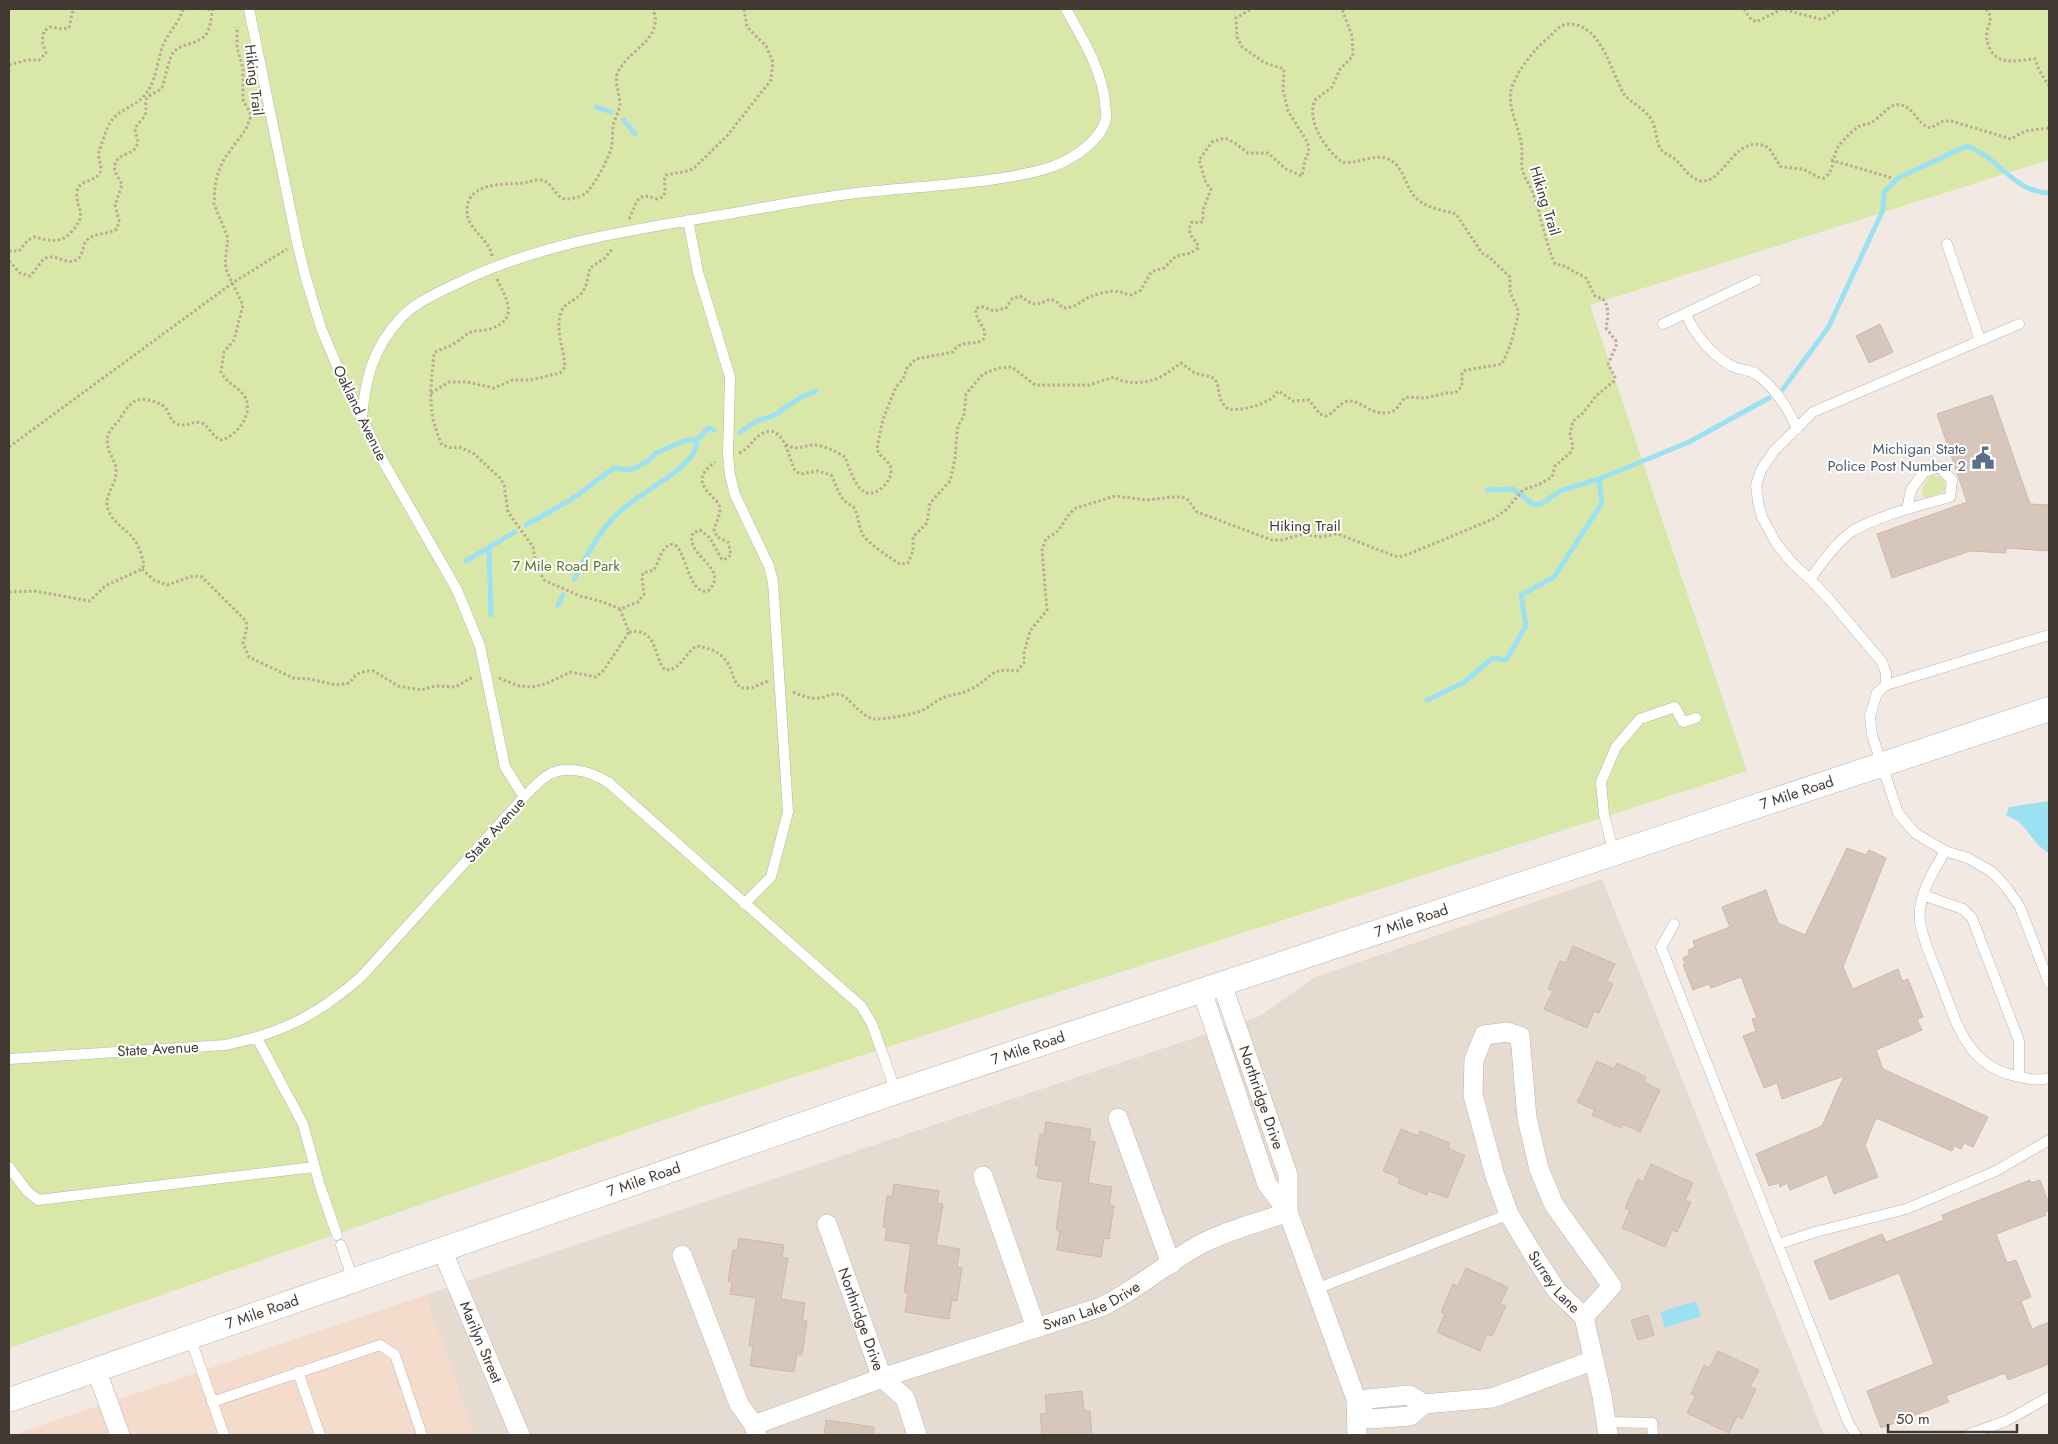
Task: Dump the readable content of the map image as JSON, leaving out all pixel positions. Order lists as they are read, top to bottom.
{
  "streets": {
    "street": [
      "7 Mile Road",
      "Northridge Drive",
      "Surrey Lane",
      "Swan Lake Drive",
      "Marilyn Street"
    ],
    "lane": ["Oakland Avenue", "State Avenue"],
    "path": ["Hiking Trail"]
  },
  "crossings": [
    ["Oakland Avenue", "State Avenue"],
    ["7 Mile Road", "State Avenue"],
    ["7 Mile Road", "Northridge Drive"],
    ["7 Mile Road", "Marilyn Street"],
    ["Northridge Drive", "Swan Lake Drive"]
  ],
  "parks": ["7 Mile Road Park"],
  "places": {
    "public building": ["Michigan State Police Post Number 2"]
  },
  "scale_bar": "50 m"
}
